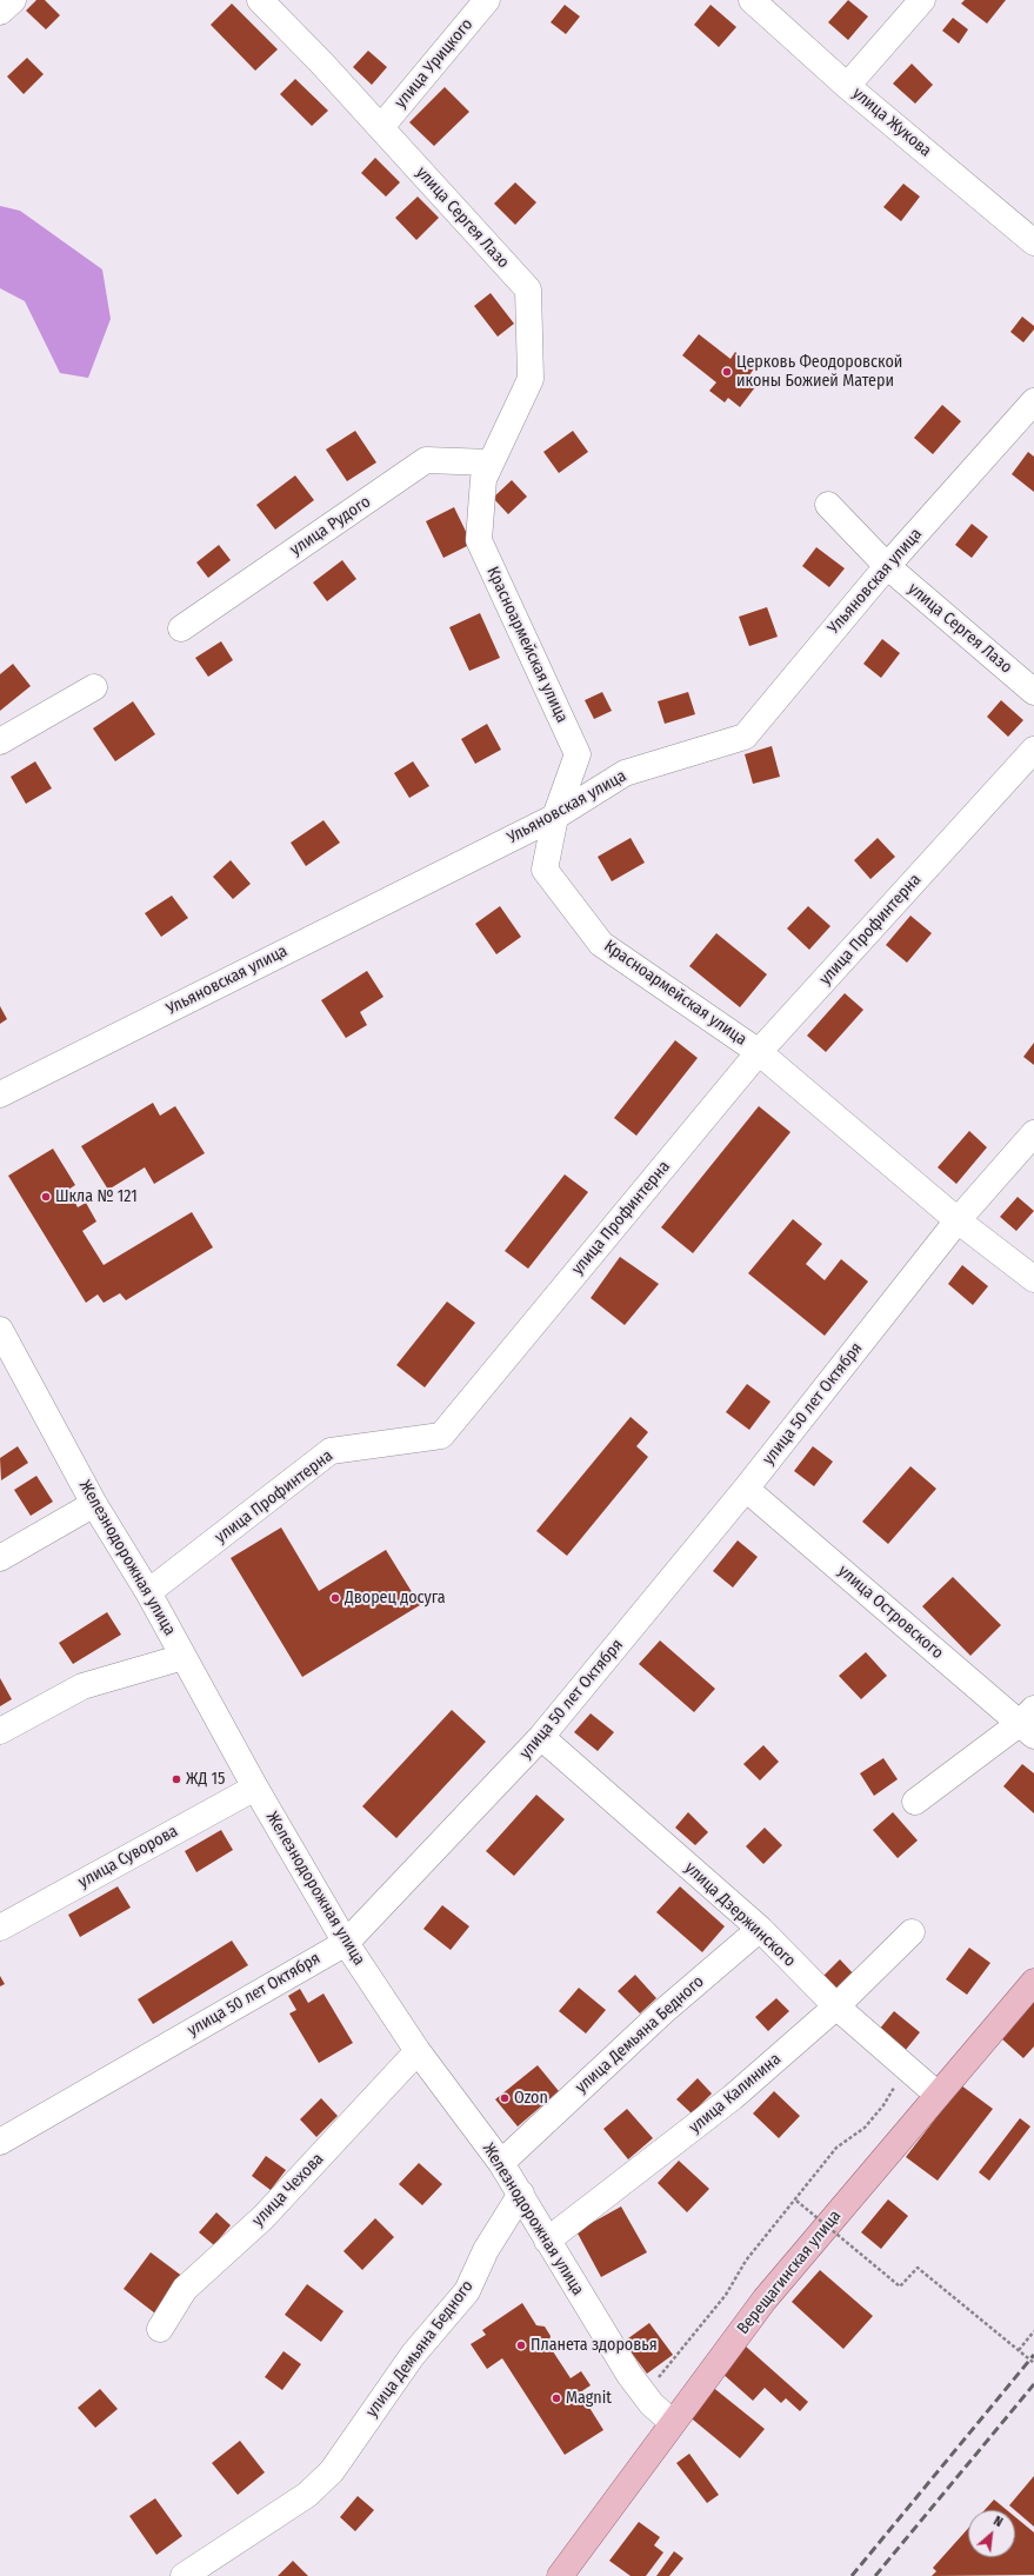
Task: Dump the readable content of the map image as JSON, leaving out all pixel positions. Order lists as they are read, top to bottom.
{
  "streets": {
    "main road": ["Верещагинская улица"],
    "street": [
      "улица Урицкого",
      "улица Жукова",
      "улица Сергея Лазо",
      "улица Рудого",
      "Ульяновская улица",
      "Красноармейская улица",
      "улица Профинтерна",
      "улица 50 лет Октября",
      "Железнодорожная улица",
      "улица Островского",
      "улица Суворова",
      "улица Дзержинского",
      "улица Демьяна Бедного",
      "улица Калинина",
      "улица Чехова"
    ]
  },
  "crossings": [
    ["улица Урицкого", "улица Сергея Лазо"],
    ["улица Сергея Лазо", "улица Рудого"],
    ["улица Сергея Лазо", "Ульяновская улица"],
    ["улица Сергея Лазо", "Красноармейская улица"],
    ["улица Рудого", "Красноармейская улица"],
    ["Ульяновская улица", "Красноармейская улица"],
    ["Красноармейская улица", "улица Профинтерна"],
    ["Красноармейская улица", "улица 50 лет Октября"],
    ["улица Профинтерна", "Железнодорожная улица"],
    ["улица 50 лет Октября", "Железнодорожная улица"],
    ["улица 50 лет Октября", "улица Островского"],
    ["улица 50 лет Октября", "улица Дзержинского"],
    ["Железнодорожная улица", "улица Суворова"],
    ["Железнодорожная улица", "улица Демьяна Бедного"],
    ["Железнодорожная улица", "улица Калинина"],
    ["Железнодорожная улица", "улица Чехова"],
    ["Железнодорожная улица", "Верещагинская улица"],
    ["улица Дзержинского", "улица Демьяна Бедного"],
    ["улица Дзержинского", "улица Калинина"],
    ["улица Дзержинского", "Верещагинская улица"]
  ],
  "places": [
    "Церковь Феодоровской иконы Божией Матери",
    "Шкла № 121",
    "Дворец досуга",
    "ЖД 15",
    "Ozon",
    "Планета здоровья",
    "Magnit"
  ],
  "north": "top right"
}
